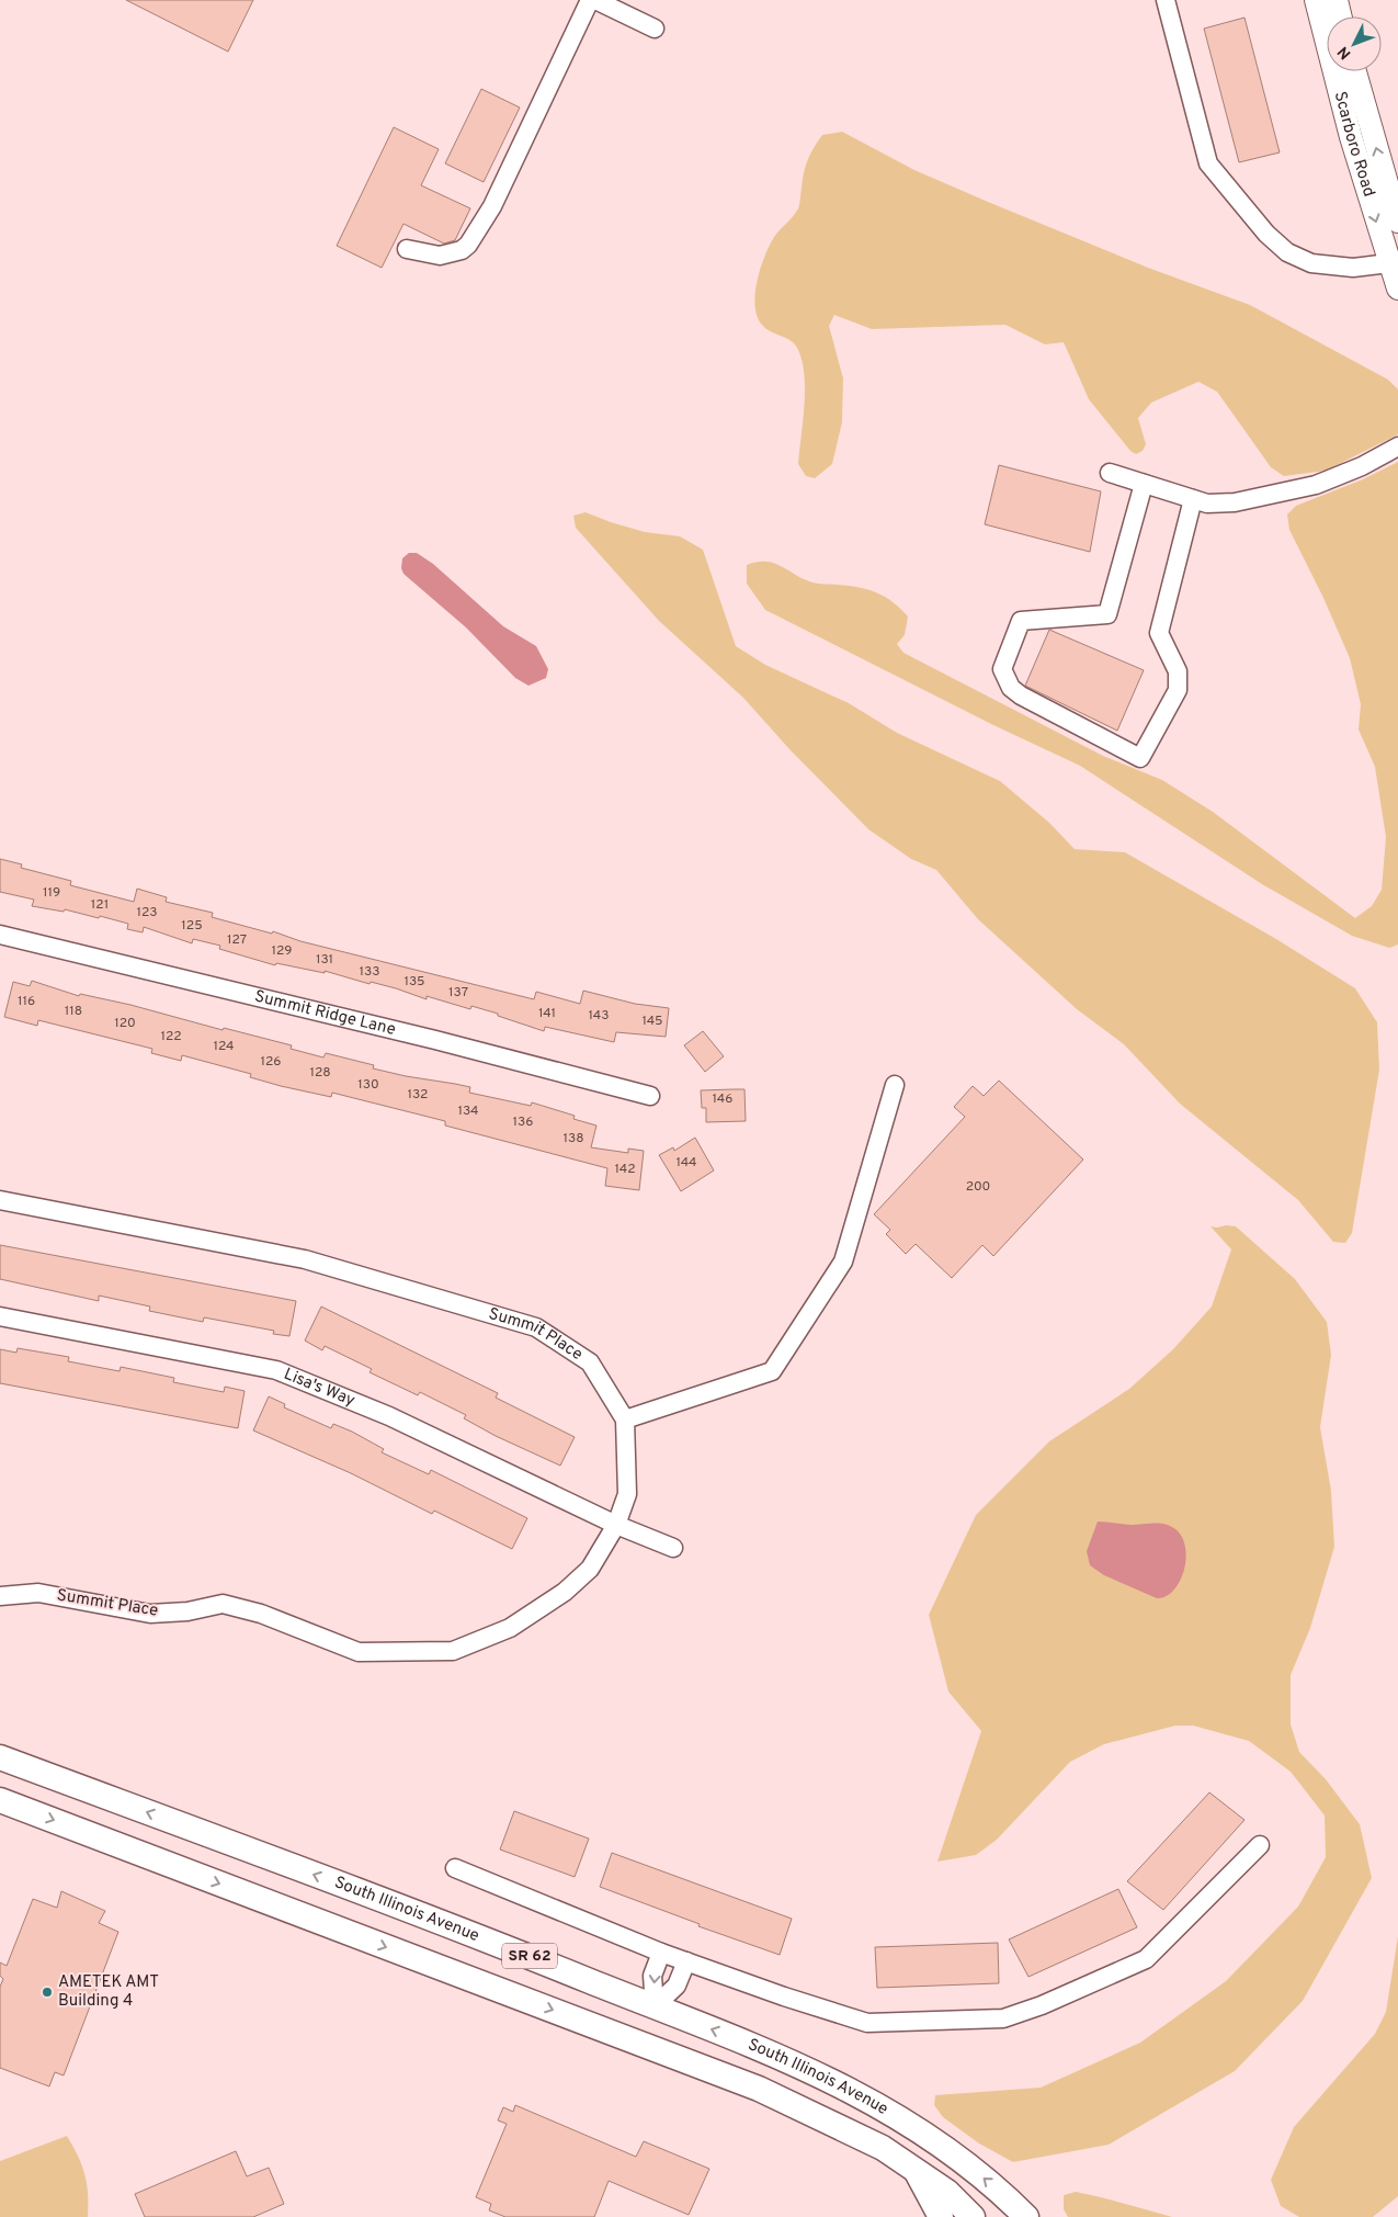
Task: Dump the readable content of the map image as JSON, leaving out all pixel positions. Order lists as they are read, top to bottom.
{
  "streets": {
    "highway": ["South Illinois Avenue", "SR 62"],
    "main road": ["Scarboro Road"],
    "street": ["Summit Ridge Lane", "Summit Place", "Lisa's Way"]
  },
  "crossings": [
    ["Summit Place", "Lisa's Way"]
  ],
  "places": ["AMETEK AMT Building 4"],
  "house_numbers": [
    "119",
    "121",
    "123",
    "125",
    "127",
    "129",
    "131",
    "133",
    "135",
    "137",
    "116",
    "118",
    "141",
    "143",
    "145",
    "120",
    "122",
    "124",
    "126",
    "128",
    "130",
    "132",
    "146",
    "134",
    "136",
    "138",
    "144",
    "142",
    "200"
  ],
  "north": "bottom left"
}
